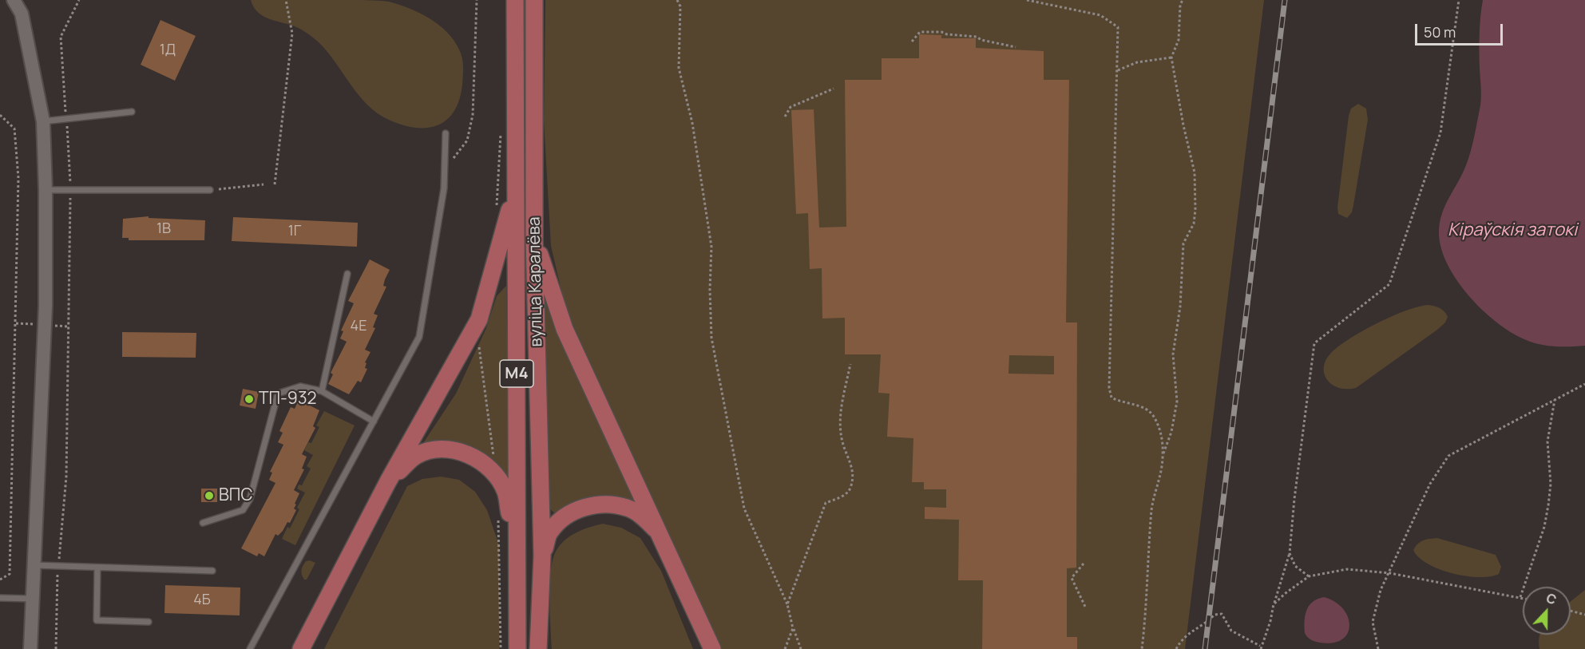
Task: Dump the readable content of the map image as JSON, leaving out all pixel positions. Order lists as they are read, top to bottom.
{
  "streets": {
    "main road": ["вуліца Каралёва", "М4"]
  },
  "water": ["Кіраўскія затокі"],
  "places": ["ТП-932", "ВПС"],
  "house_numbers": [
    "1Д",
    "1В",
    "1Г",
    "4Е",
    "4Б"
  ],
  "scale_bar": "50 m",
  "north": "top"
}
